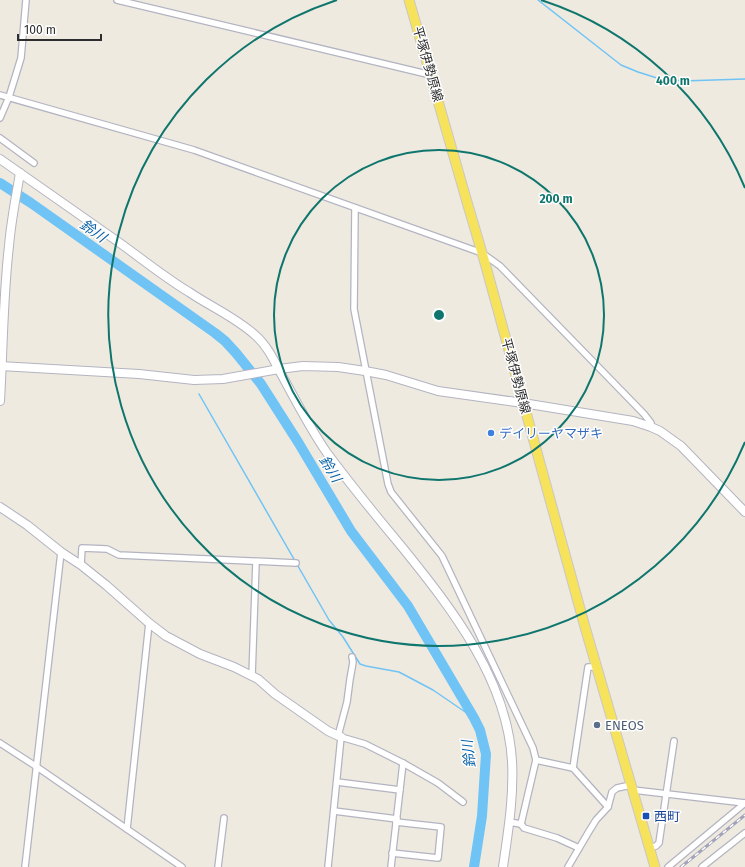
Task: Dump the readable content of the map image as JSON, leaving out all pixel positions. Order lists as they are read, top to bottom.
{
  "streets": {
    "main road": ["平塚伊勢原線"]
  },
  "water": ["鈴川"],
  "places": {
    "other": ["デイリーヤマザキ", "ENEOS"],
    "transit": ["西町"]
  },
  "scale_bar": "100 m",
  "rings": ["400 m", "200 m"]
}
